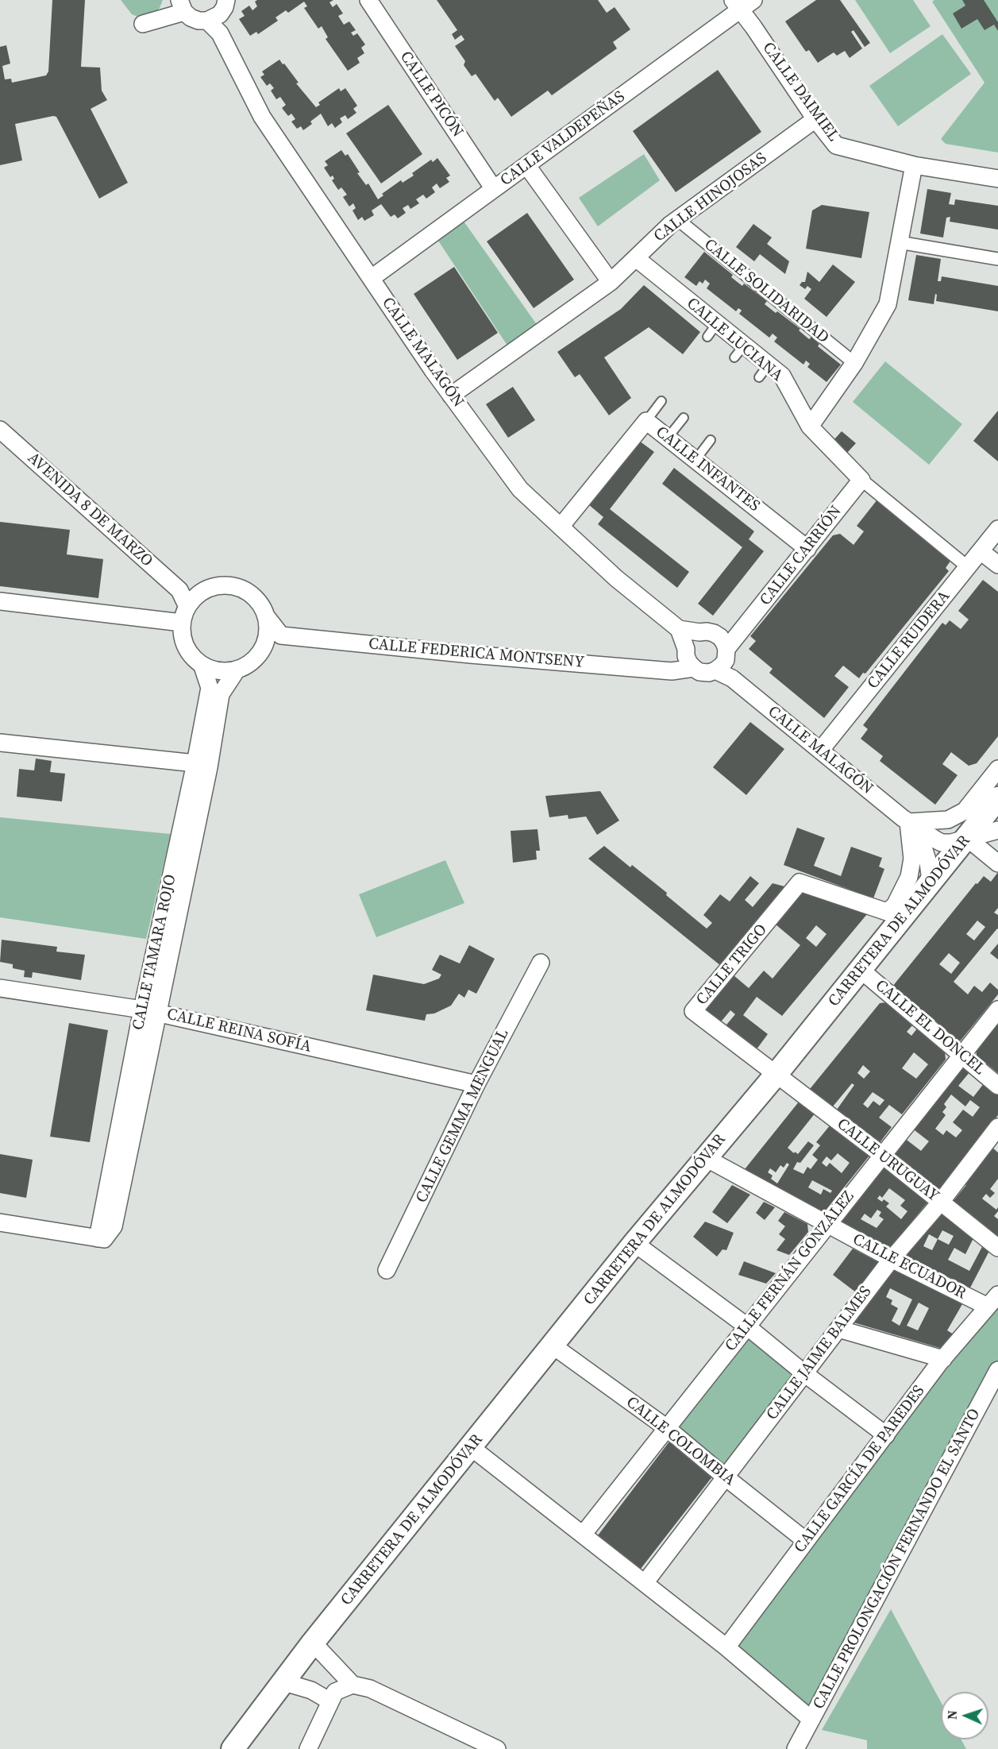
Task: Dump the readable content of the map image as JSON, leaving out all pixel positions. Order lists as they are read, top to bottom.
{
  "streets": {
    "main road": ["CARRETERA DE ALMODÓVAR"],
    "street": [
      "CALLE DAIMIEL",
      "CALLE PICÓN",
      "CALLE VALDEPEÑAS",
      "CALLE HINOJOSAS",
      "CALLE SOLIDARIDAD",
      "CALLE LUCIANA",
      "CALLE MALAGÓN",
      "CALLE INFANTES",
      "AVENIDA 8 DE MARZO",
      "CALLE CARRIÓN",
      "CALLE RUIDERA",
      "CALLE FEDERICA MONTSENY",
      "CALLE TAMARA ROJO",
      "CALLE TRIGO",
      "CALLE EL DONCEL",
      "CALLE REINA SOFÍA",
      "CALLE GEMMA MENGUAL",
      "CALLE URUGUAY",
      "CALLE ECUADOR",
      "CALLE FERNÁN GONZÁLEZ",
      "CALLE JAIME BALMES",
      "CALLE COLOMBIA",
      "CALLE GARCÍA DE PAREDES",
      "CALLE PROLONGACIÓN FERNANDO EL SANTO"
    ]
  },
  "crossings": [
    ["CALLE DAIMIEL", "CALLE VALDEPEÑAS"],
    ["CALLE DAIMIEL", "CALLE HINOJOSAS"],
    ["CALLE PICÓN", "CALLE VALDEPEÑAS"],
    ["CALLE VALDEPEÑAS", "CALLE MALAGÓN"],
    ["CALLE HINOJOSAS", "CALLE SOLIDARIDAD"],
    ["CALLE HINOJOSAS", "CALLE LUCIANA"],
    ["CALLE HINOJOSAS", "CALLE MALAGÓN"],
    ["CALLE LUCIANA", "CALLE CARRIÓN"],
    ["CALLE LUCIANA", "CALLE RUIDERA"],
    ["CALLE MALAGÓN", "CALLE INFANTES"],
    ["CALLE MALAGÓN", "CALLE CARRIÓN"],
    ["CALLE MALAGÓN", "CALLE RUIDERA"],
    ["CALLE MALAGÓN", "CALLE FEDERICA MONTSENY"],
    ["CALLE MALAGÓN", "CARRETERA DE ALMODÓVAR"],
    ["CALLE MALAGÓN", "CALLE TRIGO"],
    ["CALLE INFANTES", "CALLE CARRIÓN"],
    ["AVENIDA 8 DE MARZO", "CALLE TAMARA ROJO"],
    ["CALLE CARRIÓN", "CALLE FEDERICA MONTSENY"],
    ["CARRETERA DE ALMODÓVAR", "CALLE TRIGO"],
    ["CARRETERA DE ALMODÓVAR", "CALLE EL DONCEL"],
    ["CARRETERA DE ALMODÓVAR", "CALLE URUGUAY"],
    ["CARRETERA DE ALMODÓVAR", "CALLE ECUADOR"],
    ["CARRETERA DE ALMODÓVAR", "CALLE COLOMBIA"],
    ["CALLE TAMARA ROJO", "CALLE REINA SOFÍA"],
    ["CALLE TRIGO", "CALLE URUGUAY"],
    ["CALLE EL DONCEL", "CALLE FERNÁN GONZÁLEZ"],
    ["CALLE REINA SOFÍA", "CALLE GEMMA MENGUAL"],
    ["CALLE URUGUAY", "CALLE FERNÁN GONZÁLEZ"],
    ["CALLE URUGUAY", "CALLE JAIME BALMES"],
    ["CALLE ECUADOR", "CALLE FERNÁN GONZÁLEZ"],
    ["CALLE ECUADOR", "CALLE JAIME BALMES"],
    ["CALLE ECUADOR", "CALLE GARCÍA DE PAREDES"],
    ["CALLE FERNÁN GONZÁLEZ", "CALLE COLOMBIA"],
    ["CALLE JAIME BALMES", "CALLE COLOMBIA"],
    ["CALLE COLOMBIA", "CALLE GARCÍA DE PAREDES"]
  ],
  "north": "left"
}
